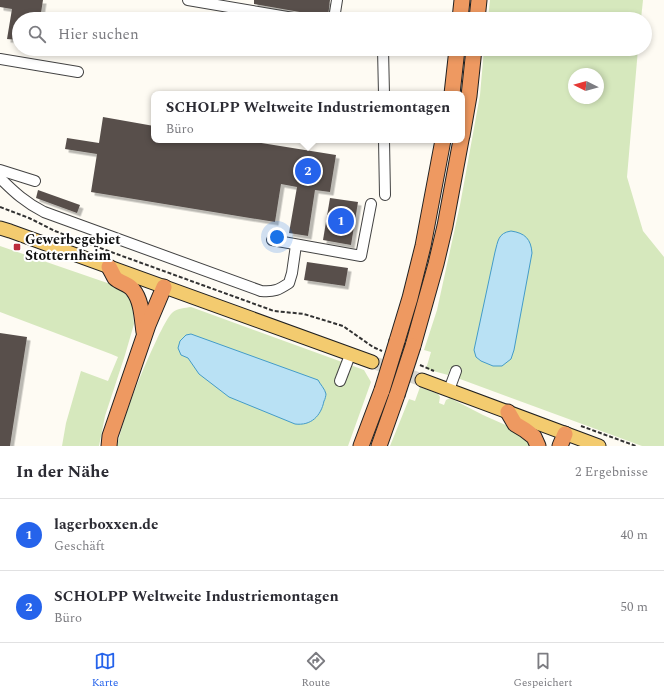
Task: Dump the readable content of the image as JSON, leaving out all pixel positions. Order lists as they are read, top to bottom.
{
  "places": {
    "transit": ["Gewerbegebiet Stotternheim"]
  },
  "north": "left",
  "page": {
    "search": "Hier suchen",
    "popup": ["SCHOLPP Weltweite Industriemontagen", "Büro"],
    "pins": ["2", "1"],
    "heading": ["In der Nähe", "2 Ergebnisse"],
    "list": [
      {
        "mark": "1",
        "name": "lagerboxxen.de",
        "note": "Geschäft",
        "value": "40 m"
      },
      {
        "mark": "2",
        "name": "SCHOLPP Weltweite Industriemontagen",
        "note": "Büro",
        "value": "50 m"
      }
    ],
    "nav": ["Karte", "Route", "Gespeichert"]
  }
}
